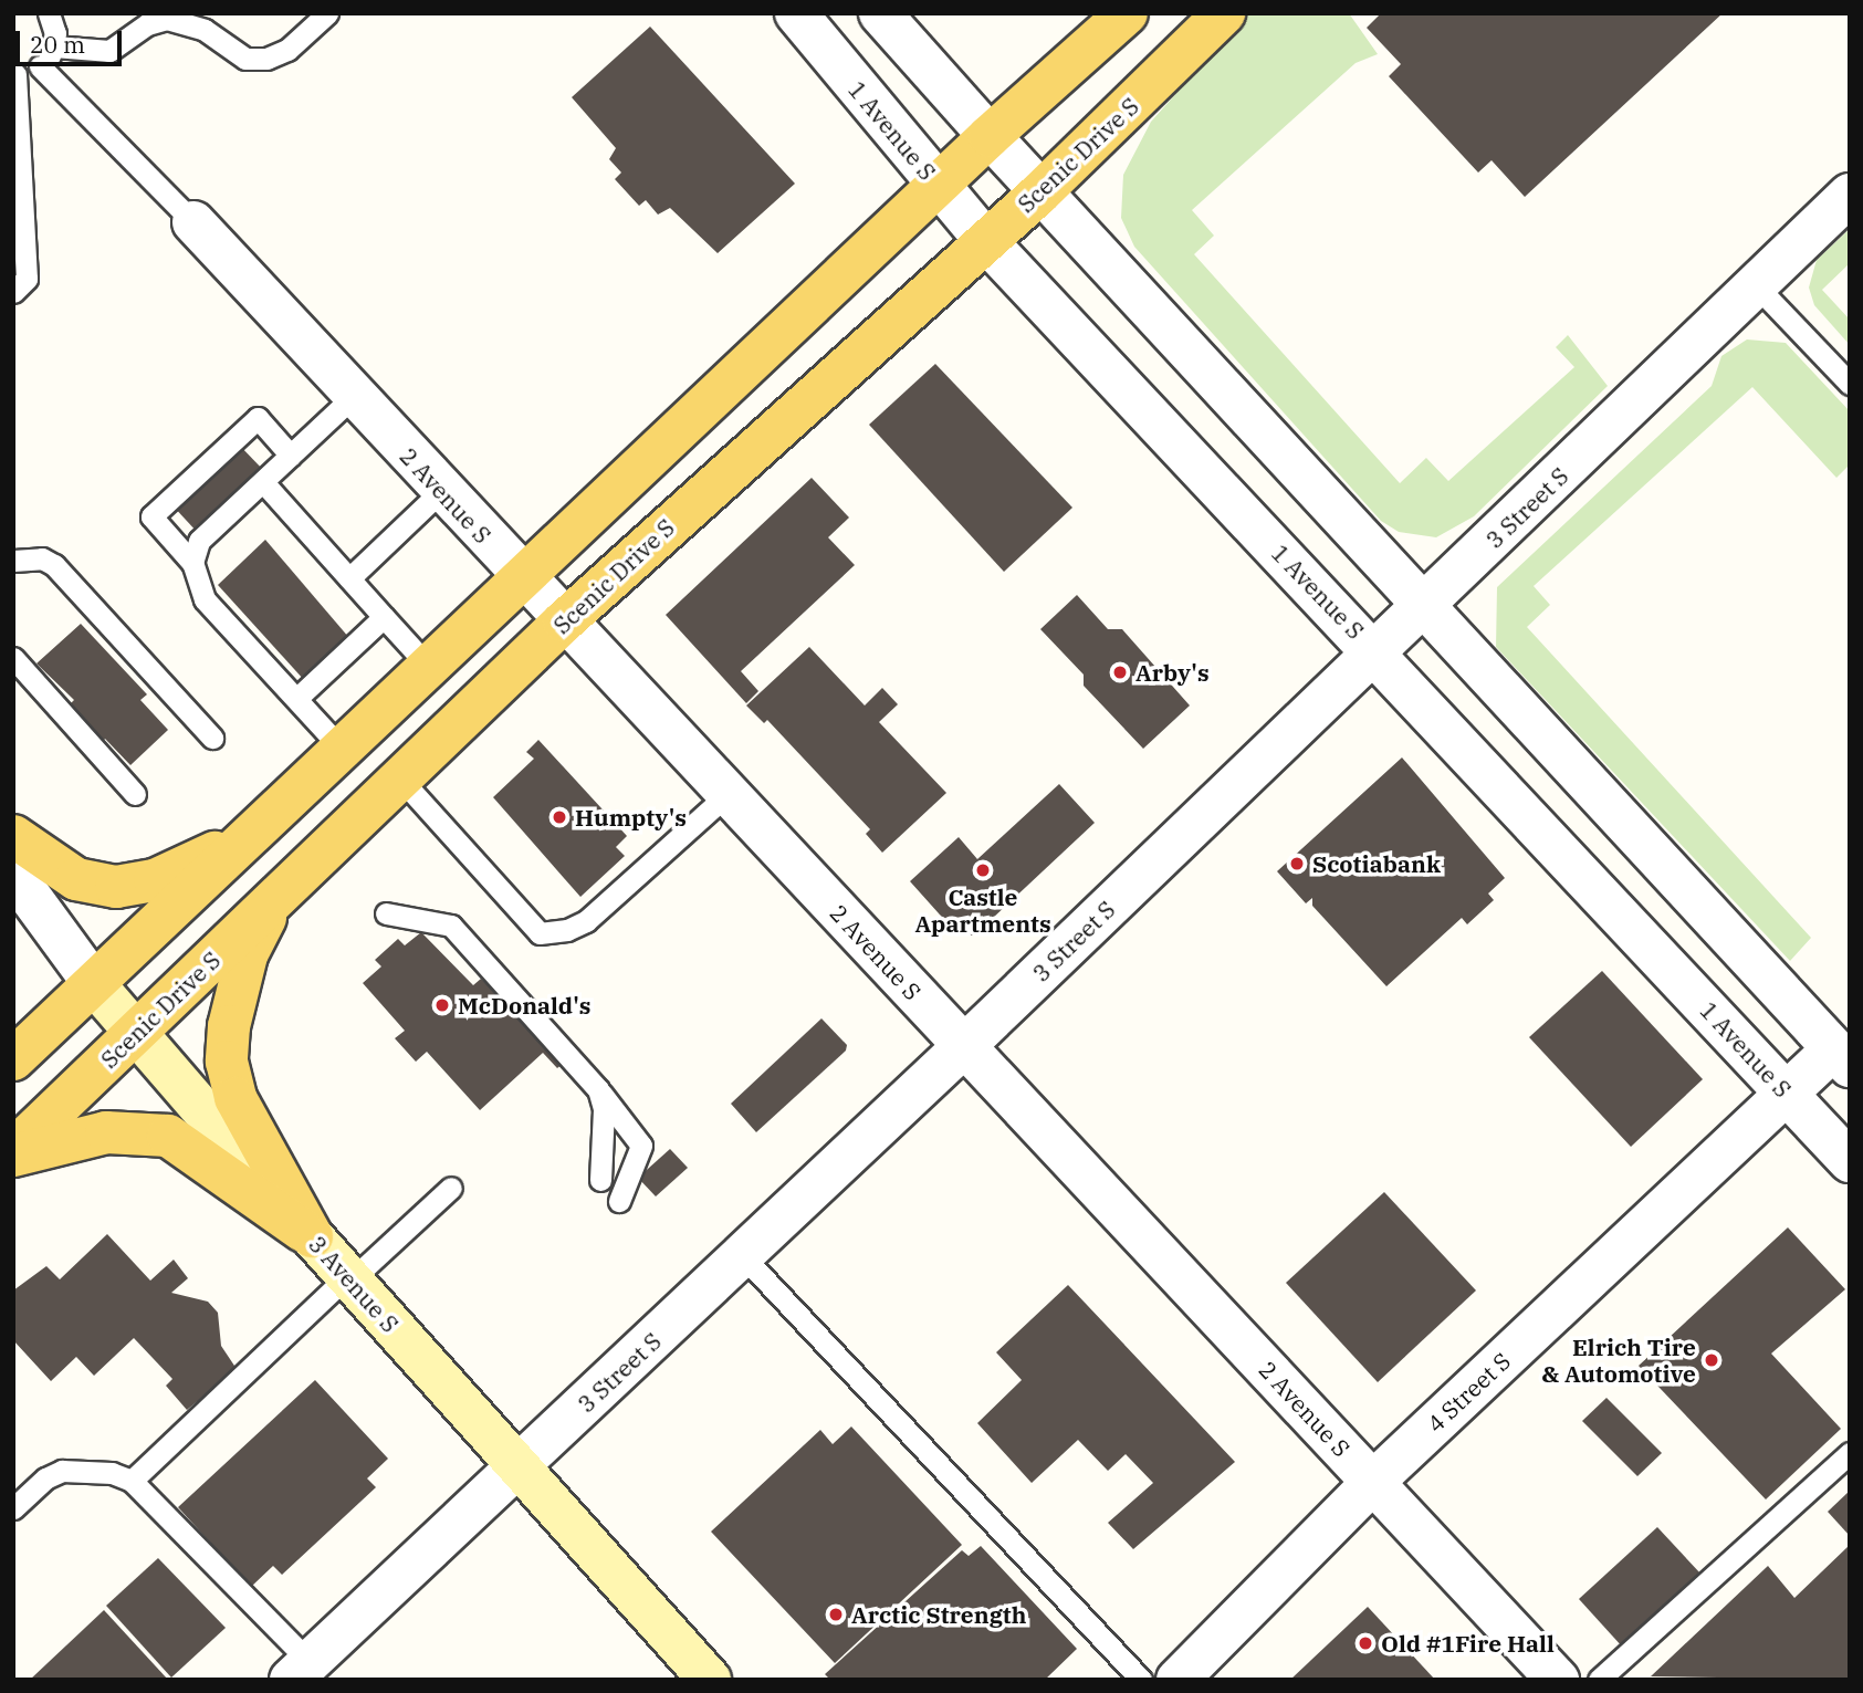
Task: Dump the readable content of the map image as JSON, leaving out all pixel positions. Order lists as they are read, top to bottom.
{
  "streets": {
    "main road": ["Scenic Drive S", "3 Avenue S"],
    "street": [
      "1 Avenue S",
      "2 Avenue S",
      "3 Street S",
      "4 Street S"
    ]
  },
  "crossings": [
    ["1 Avenue S", "Scenic Drive S"],
    ["1 Avenue S", "3 Street S"],
    ["1 Avenue S", "4 Street S"],
    ["Scenic Drive S", "2 Avenue S"],
    ["Scenic Drive S", "3 Avenue S"],
    ["2 Avenue S", "3 Street S"],
    ["2 Avenue S", "4 Street S"],
    ["3 Street S", "3 Avenue S"]
  ],
  "places": [
    "Arby's",
    "Humpty's",
    "Scotiabank",
    "Castle Apartments",
    "McDonald's",
    "Elrich Tire & Automotive",
    "Arctic Strength",
    "Old #1Fire Hall"
  ],
  "scale_bar": "20 m"
}
